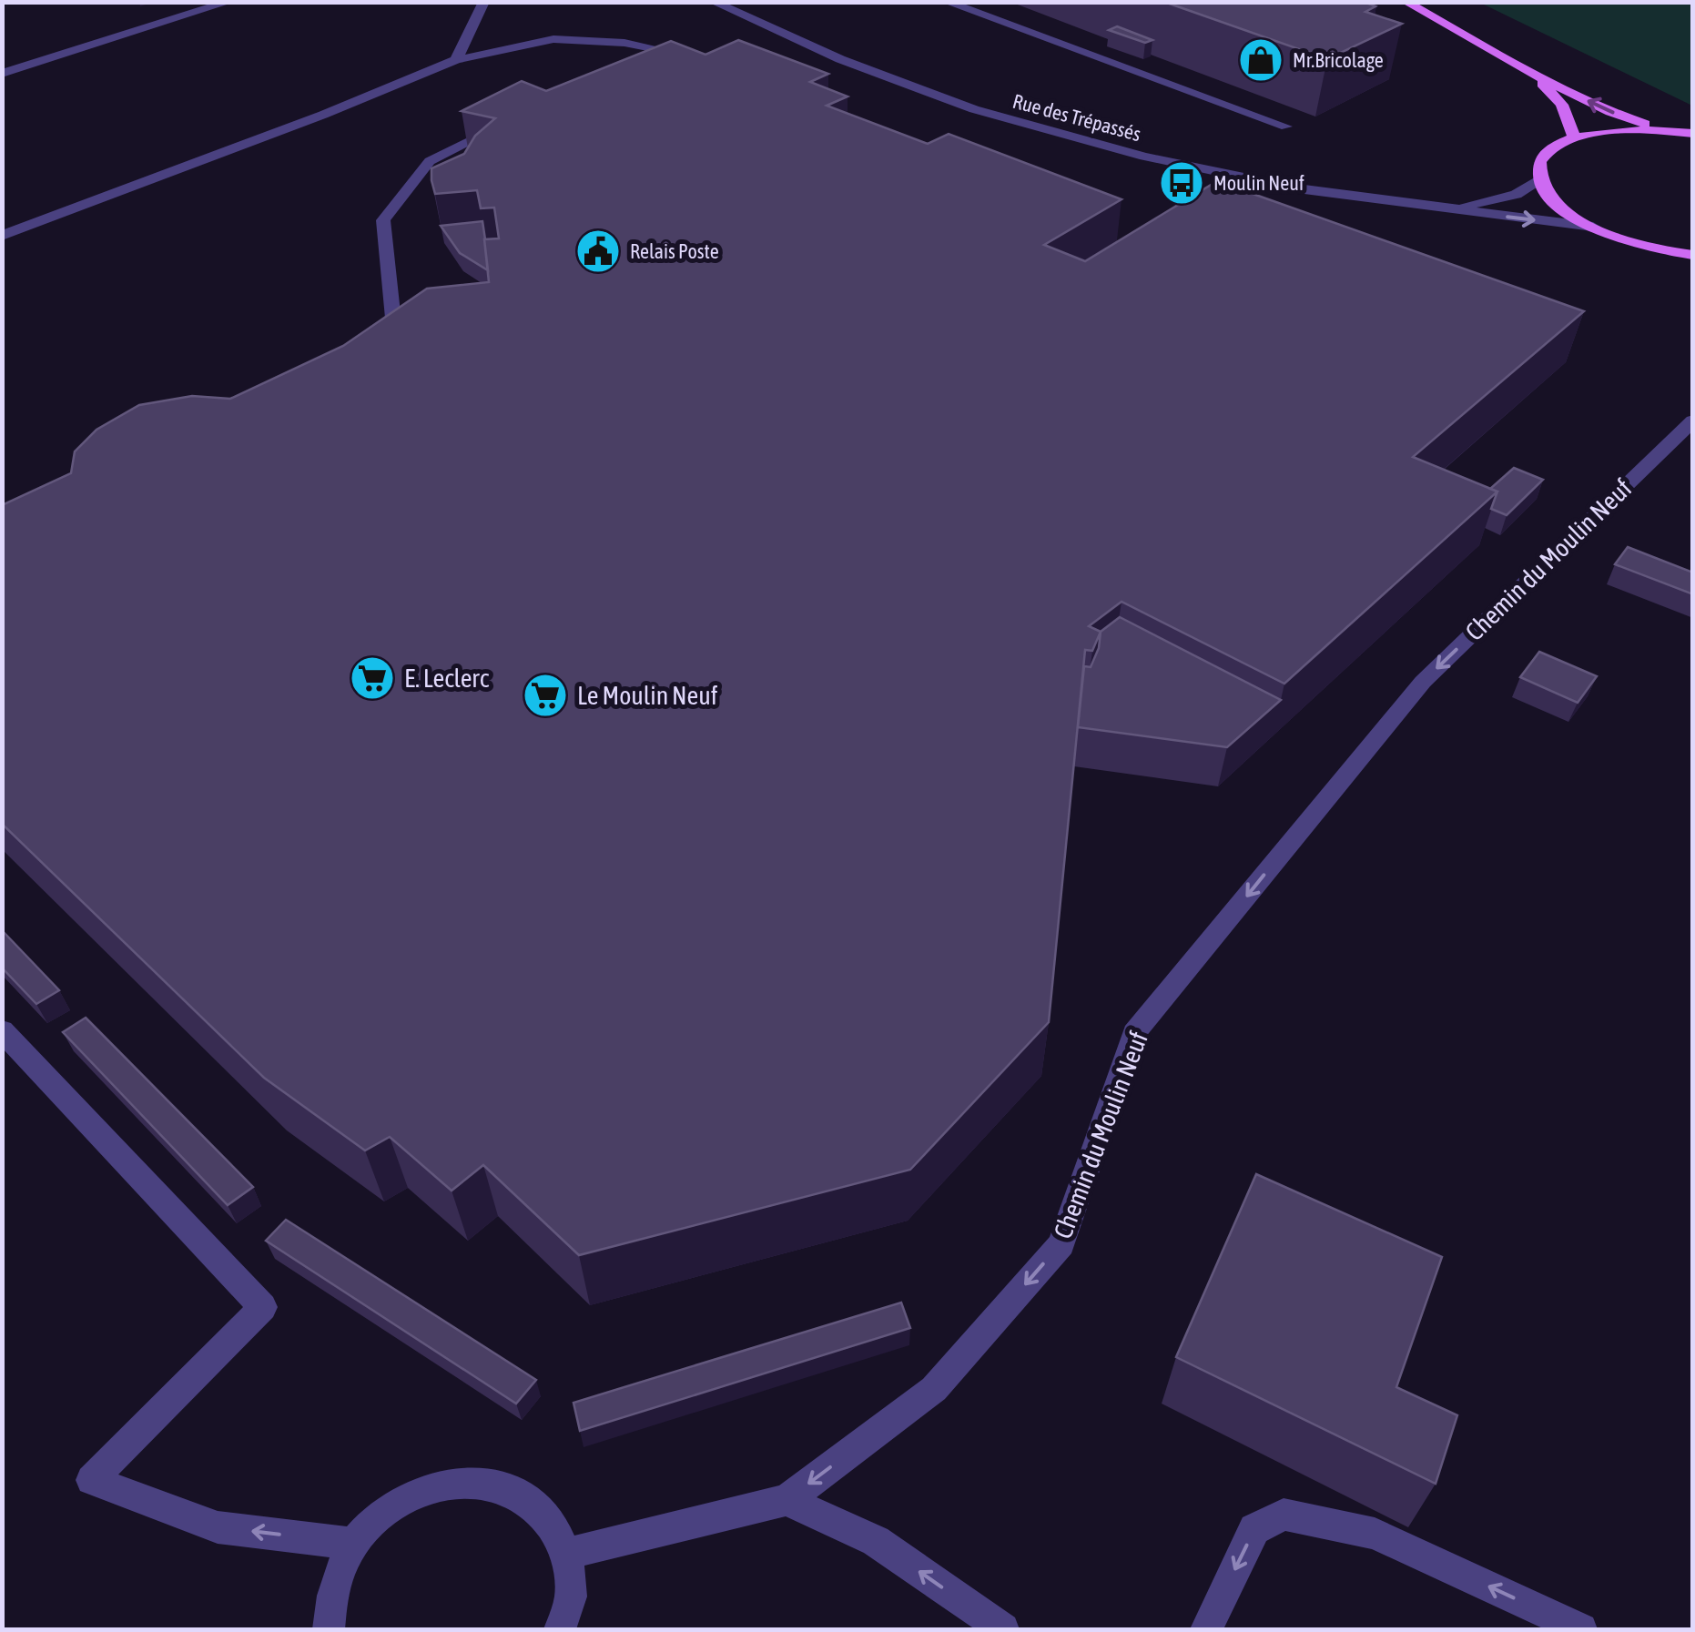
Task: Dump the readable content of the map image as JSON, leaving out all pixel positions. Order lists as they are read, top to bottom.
{
  "streets": {
    "street": ["Rue des Trépassés", "Chemin du Moulin Neuf"]
  },
  "one_way": ["Chemin du Moulin Neuf"],
  "places": {
    "shop": ["Mr.Bricolage"],
    "bus stop": ["Moulin Neuf"],
    "public building": ["Relais Poste"],
    "supermarket": ["E. Leclerc", "Le Moulin Neuf"]
  }
}
